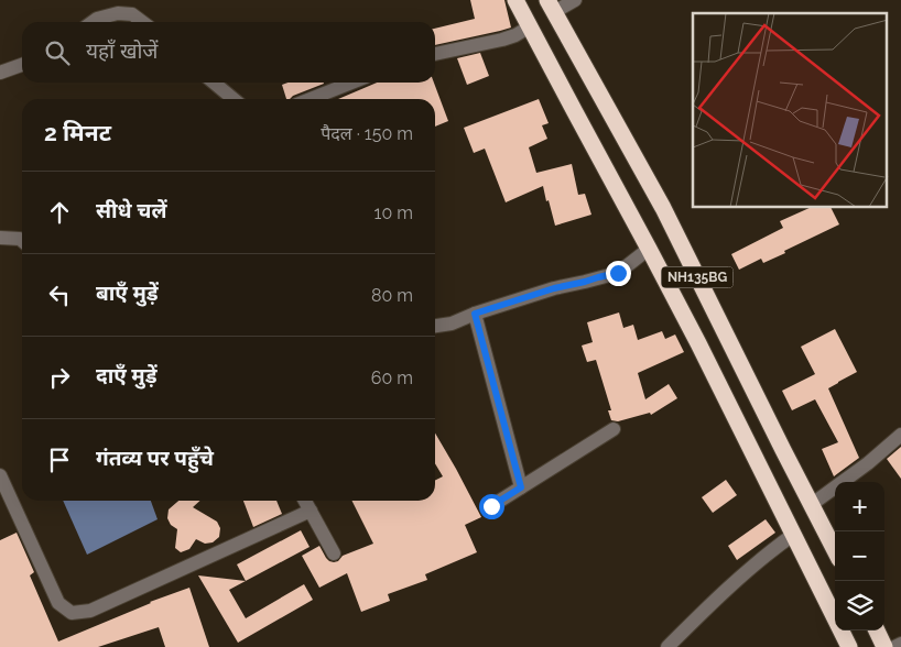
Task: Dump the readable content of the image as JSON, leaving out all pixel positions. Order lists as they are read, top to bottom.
{
  "streets": {
    "highway": ["NH135BG"]
  },
  "page": {
    "search": "यहाँ खोजें",
    "heading": ["2 मिनट", "पैदल · 150 m"],
    "list": [
      ["सीधे चलें", "10 m"],
      ["बाएँ मुड़ें", "80 m"],
      ["दाएँ मुड़ें", "60 m"],
      "गंतव्य पर पहुँचे"
    ],
    "map_buttons": ["+", "−"]
  }
}
